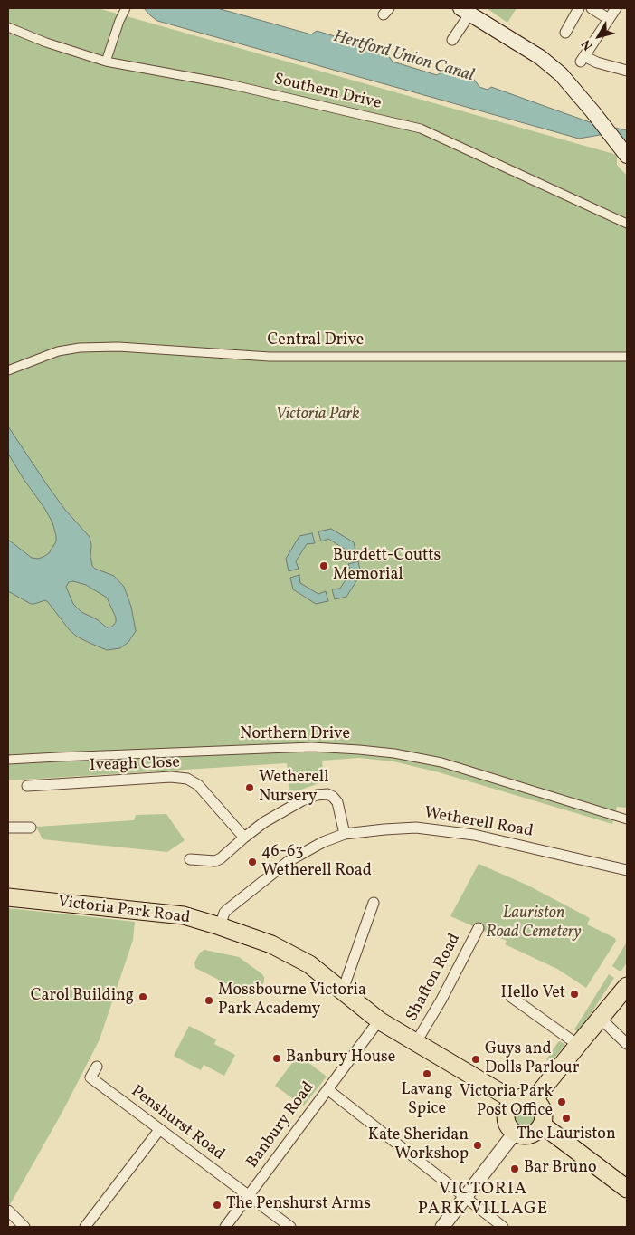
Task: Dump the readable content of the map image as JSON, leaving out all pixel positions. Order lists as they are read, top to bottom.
{
  "streets": {
    "main road": ["Victoria Park Road"],
    "street": [
      "Southern Drive",
      "Central Drive",
      "Northern Drive",
      "Iveagh Close",
      "Wetherell Road",
      "Shafton Road",
      "Penshurst Road",
      "Banbury Road"
    ]
  },
  "crossings": [
    ["Wetherell Road", "Victoria Park Road"],
    ["Victoria Park Road", "Shafton Road"],
    ["Victoria Park Road", "Banbury Road"],
    ["Penshurst Road", "Banbury Road"]
  ],
  "districts": ["VICTORIA PARK VILLAGE"],
  "water": ["Hertford Union Canal"],
  "parks": ["Victoria Park", "Lauriston Road Cemetery"],
  "places": [
    "Burdett-Coutts Memorial",
    "Wetherell Nursery",
    "46-63 Wetherell Road",
    "Hello Vet",
    "Carol Building",
    "Mossbourne Victoria Park Academy",
    "Banbury House",
    "Guys and Dolls Parlour",
    "Lavang Spice",
    "Victoria Park Post Office",
    "The Lauriston",
    "Kate Sheridan Workshop",
    "Bar Bruno",
    "The Penshurst Arms"
  ],
  "north": "bottom left"
}
